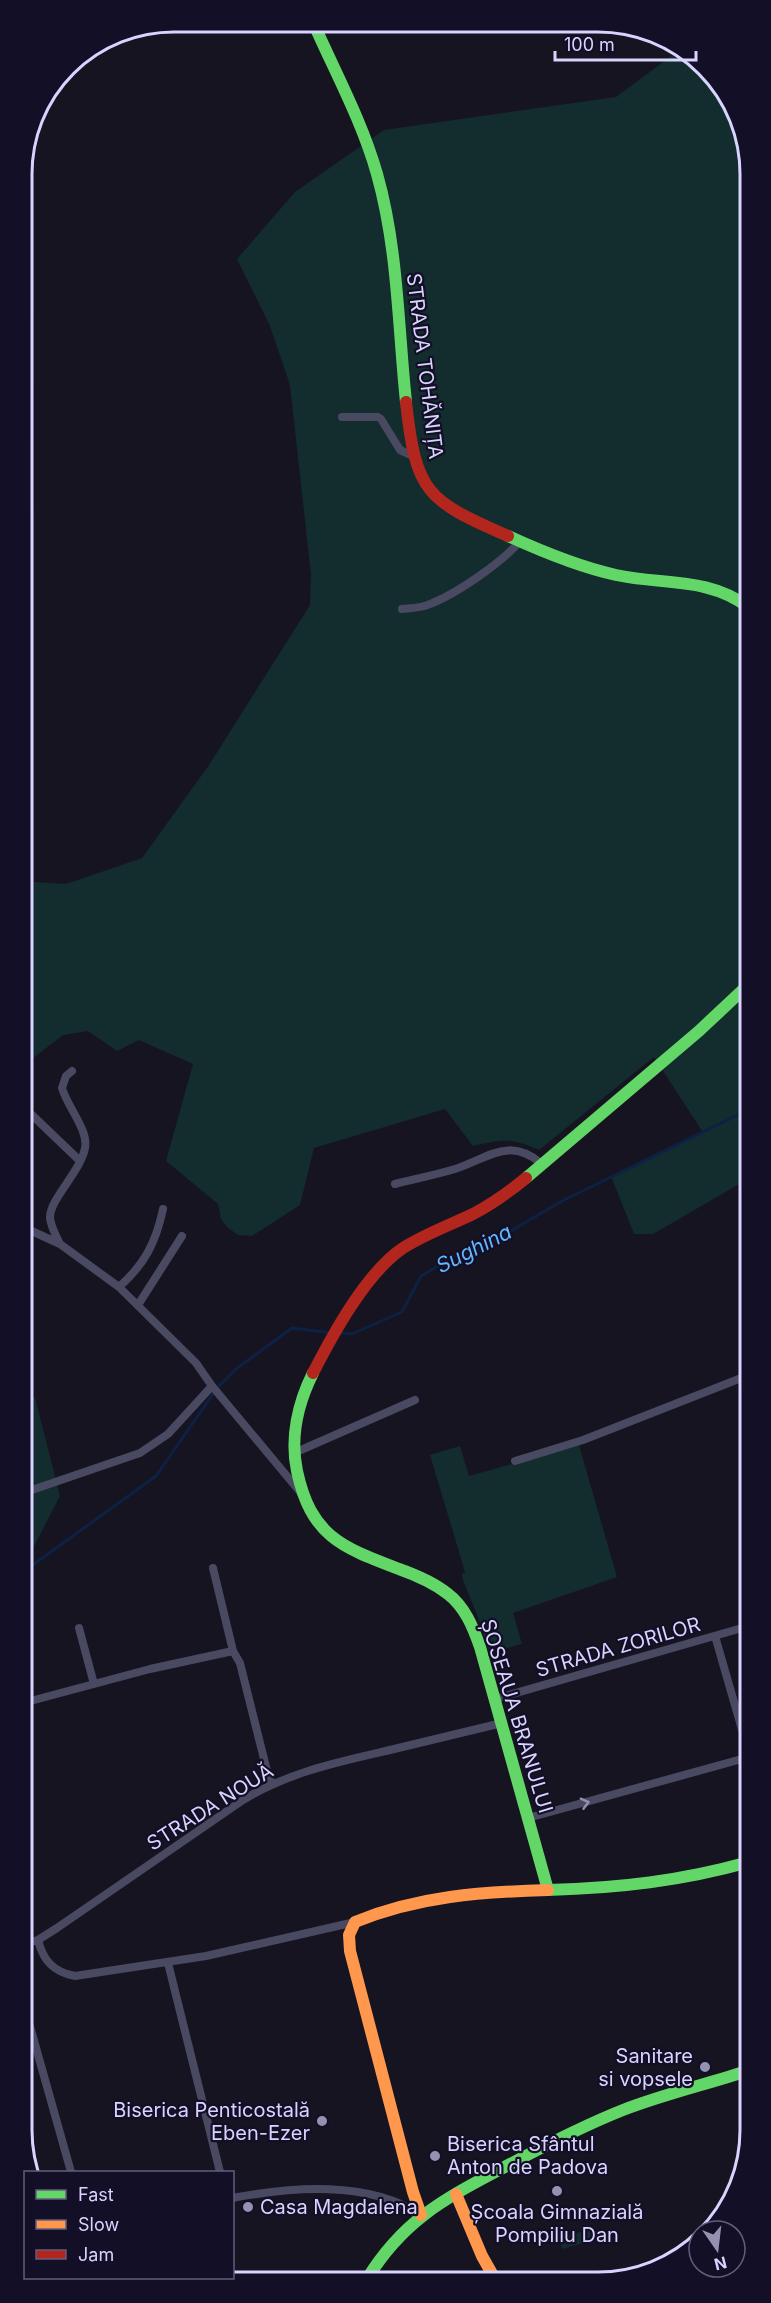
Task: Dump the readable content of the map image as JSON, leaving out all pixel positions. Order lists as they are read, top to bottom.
{
  "streets": {
    "main road": ["STRADA TOHĂNIȚA", "ȘOSEAUA BRANULUI"],
    "street": ["STRADA ZORILOR", "STRADA NOUĂ"]
  },
  "crossings": [
    ["STRADA ZORILOR", "ȘOSEAUA BRANULUI"],
    ["ȘOSEAUA BRANULUI", "STRADA NOUĂ"]
  ],
  "water": ["Sughina"],
  "places": [
    "Sanitare si vopsele",
    "Biserica Penticostală Eben-Ezer",
    "Biserica Sfântul Anton de Padova",
    "Școala Gimnazială Pompiliu Dan",
    "Casa Magdalena"
  ],
  "legend": ["Fast", "Slow", "Jam"],
  "scale_bar": "100 m",
  "north": "bottom"
}
